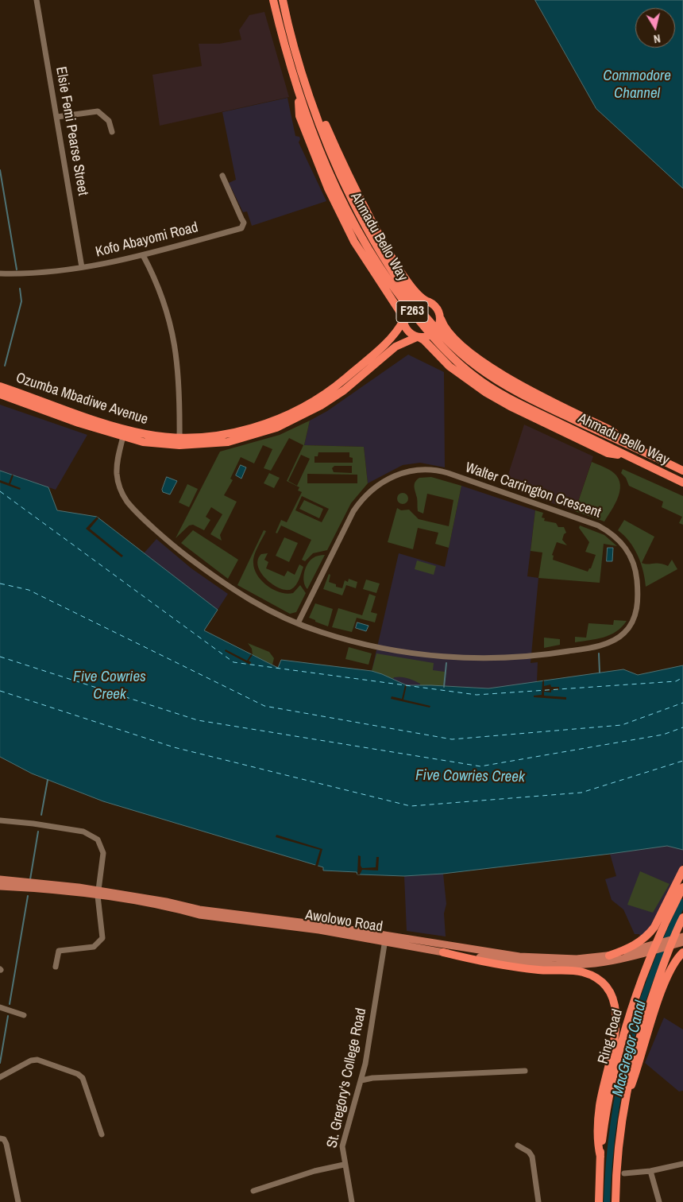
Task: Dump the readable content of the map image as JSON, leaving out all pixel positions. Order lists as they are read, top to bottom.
{
  "streets": {
    "highway": [
      "Ahmadu Bello Way",
      "F263",
      "Ozumba Mbadiwe Avenue",
      "Ring Road"
    ],
    "main road": ["Awolowo Road"],
    "street": [
      "Elsie Femi Pearse Street",
      "Kofo Abayomi Road",
      "Walter Carrington Crescent",
      "St. Gregory's College Road"
    ]
  },
  "crossings": [
    ["Elsie Femi Pearse Street", "Kofo Abayomi Road"],
    ["Ozumba Mbadiwe Avenue", "Walter Carrington Crescent"],
    ["Awolowo Road", "St. Gregory's College Road"]
  ],
  "water": ["Commodore Channel", "Five Cowries Creek", "MacGregor Canal"],
  "north": "bottom"
}
